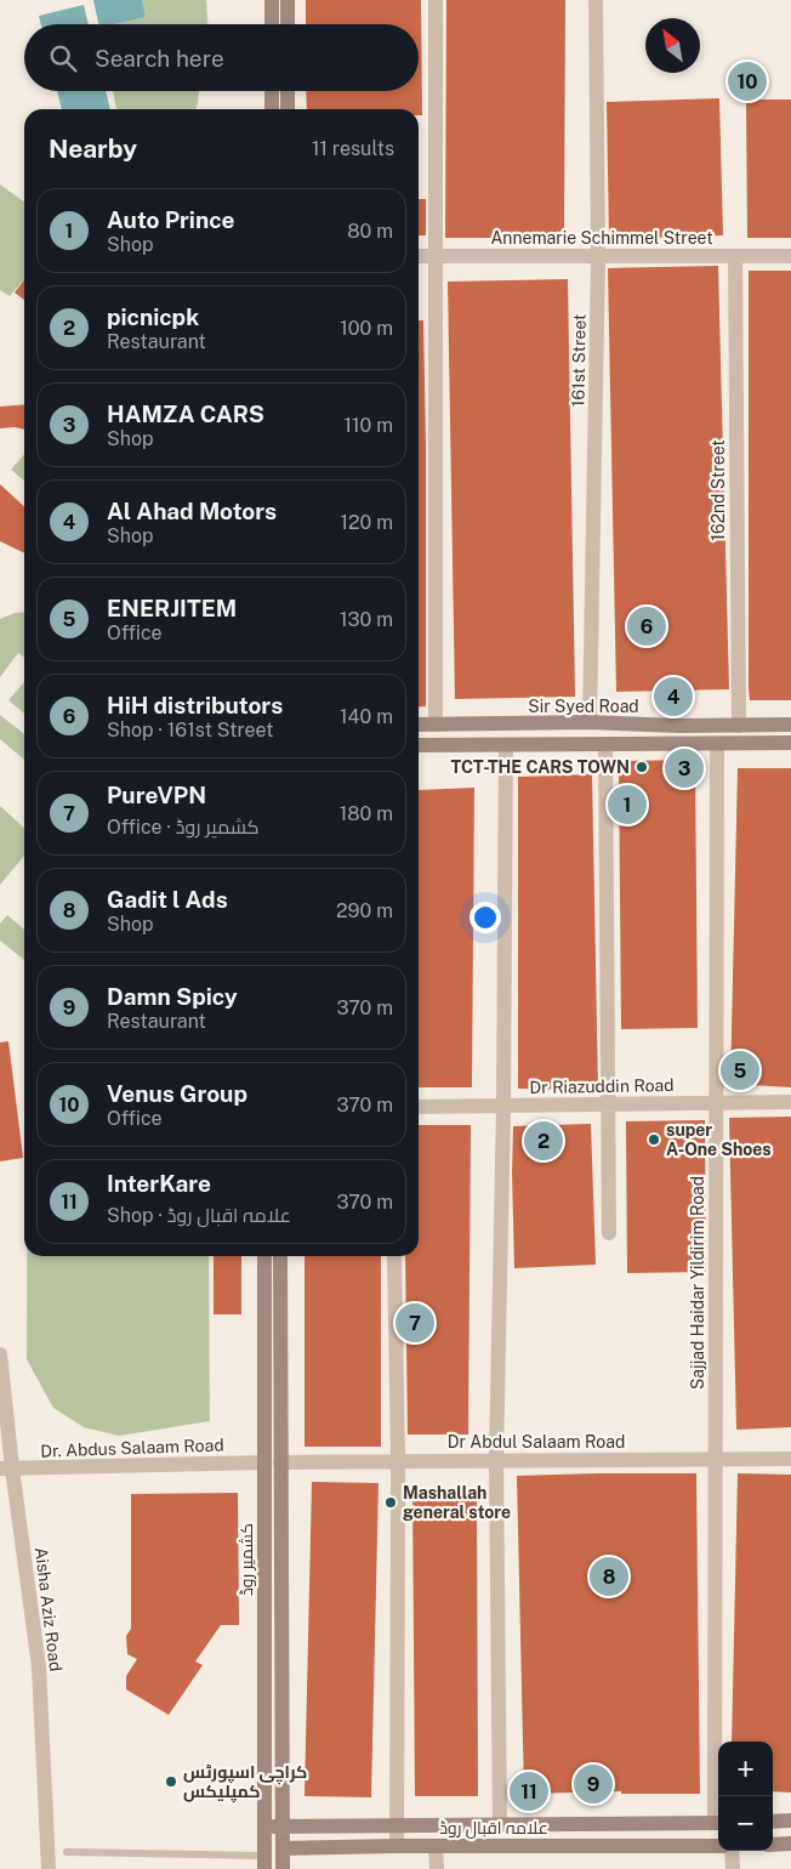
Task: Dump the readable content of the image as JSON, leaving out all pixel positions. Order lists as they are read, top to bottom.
{
  "streets": {
    "main road": ["Sir Syed Road", "کشمیر روڈ", "علامہ اقبال روڈ"],
    "street": [
      "Annemarie Schimmel Street",
      "161st Street",
      "162nd Street",
      "Dr Riazuddin Road",
      "Sajjad Haidar Yildirim Road",
      "Dr Abdul Salaam Road",
      "Dr. Abdus Salaam Road",
      "Aisha Aziz Road"
    ]
  },
  "crossings": [
    ["Annemarie Schimmel Street", "161st Street"],
    ["Annemarie Schimmel Street", "162nd Street"],
    ["161st Street", "Sir Syed Road"],
    ["162nd Street", "Sir Syed Road"],
    ["Dr Riazuddin Road", "Sajjad Haidar Yildirim Road"],
    ["Sajjad Haidar Yildirim Road", "Dr Abdul Salaam Road"],
    ["Dr Abdul Salaam Road", "Dr. Abdus Salaam Road"],
    ["Dr Abdul Salaam Road", "کشمیر روڈ"],
    ["Dr. Abdus Salaam Road", "کشمیر روڈ"],
    ["Dr. Abdus Salaam Road", "Aisha Aziz Road"],
    ["کشمیر روڈ", "علامہ اقبال روڈ"]
  ],
  "places": [
    "TCT-THE CARS TOWN",
    "super A-One Shoes",
    "Mashallah general store",
    "کراچی اسپورٹس کمپلیکس"
  ],
  "north": "top left",
  "page": {
    "search": "Search here",
    "pins": [
      "10",
      "6",
      "4",
      "3",
      "1",
      "5",
      "2",
      "7",
      "8",
      "9",
      "11"
    ],
    "heading": ["Nearby", "11 results"],
    "list": [
      {
        "mark": "1",
        "name": "Auto Prince",
        "note": "Shop",
        "value": "80 m"
      },
      {
        "mark": "2",
        "name": "picnicpk",
        "note": "Restaurant",
        "value": "100 m"
      },
      {
        "mark": "3",
        "name": "HAMZA CARS",
        "note": "Shop",
        "value": "110 m"
      },
      {
        "mark": "4",
        "name": "Al Ahad Motors",
        "note": "Shop",
        "value": "120 m"
      },
      {
        "mark": "5",
        "name": "ENERJITEM",
        "note": "Office",
        "value": "130 m"
      },
      {
        "mark": "6",
        "name": "HiH distributors",
        "note": "Shop · 161st Street",
        "value": "140 m"
      },
      {
        "mark": "7",
        "name": "PureVPN",
        "note": "Office · کشمیر روڈ",
        "value": "180 m"
      },
      {
        "mark": "8",
        "name": "Gadit l Ads",
        "note": "Shop",
        "value": "290 m"
      },
      {
        "mark": "9",
        "name": "Damn Spicy",
        "note": "Restaurant",
        "value": "370 m"
      },
      {
        "mark": "10",
        "name": "Venus Group",
        "note": "Office",
        "value": "370 m"
      },
      {
        "mark": "11",
        "name": "InterKare",
        "note": "Shop · علامہ اقبال روڈ",
        "value": "370 m"
      }
    ],
    "map_buttons": ["+", "−"]
  }
}
